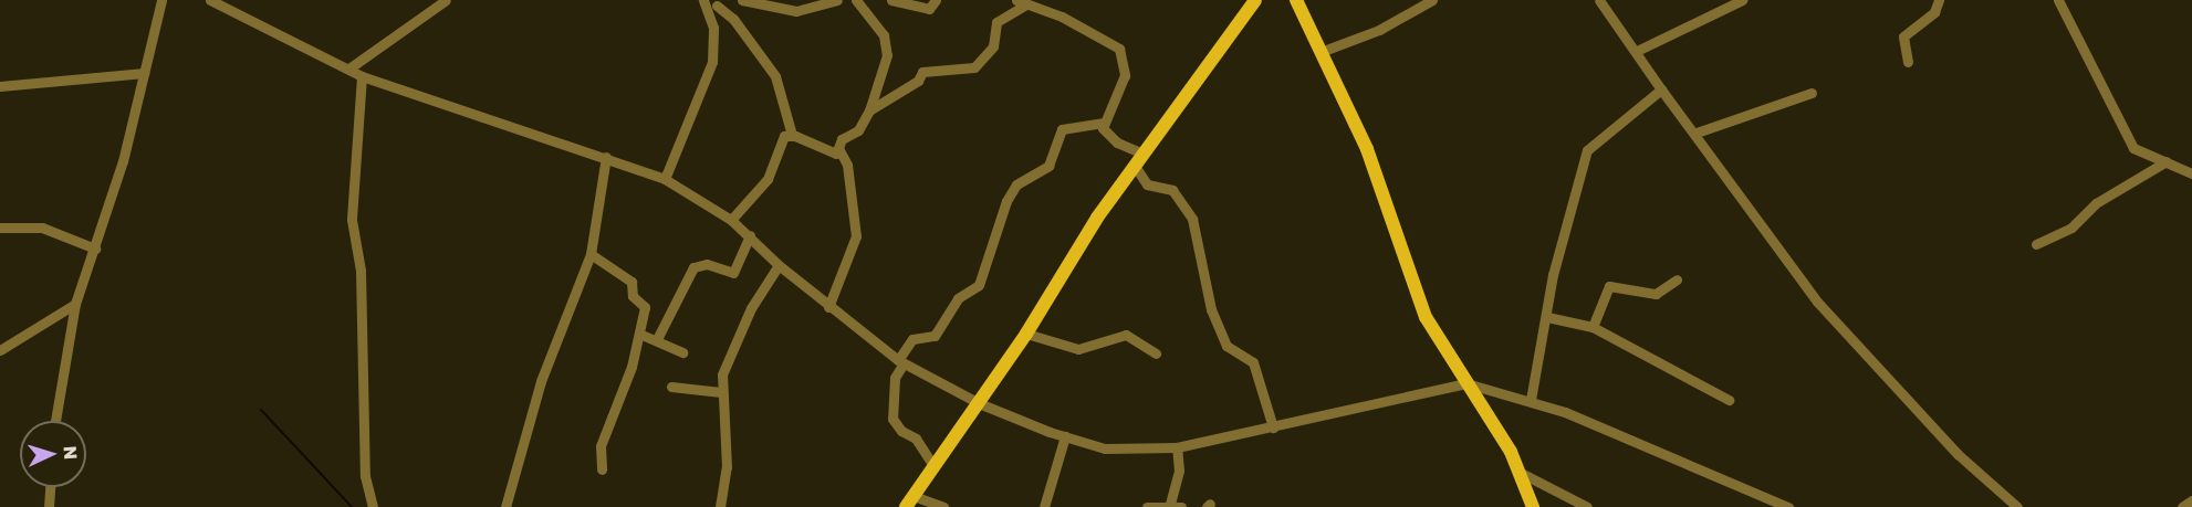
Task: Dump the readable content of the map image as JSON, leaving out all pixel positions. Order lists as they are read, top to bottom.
{
  "north": "right"
}
